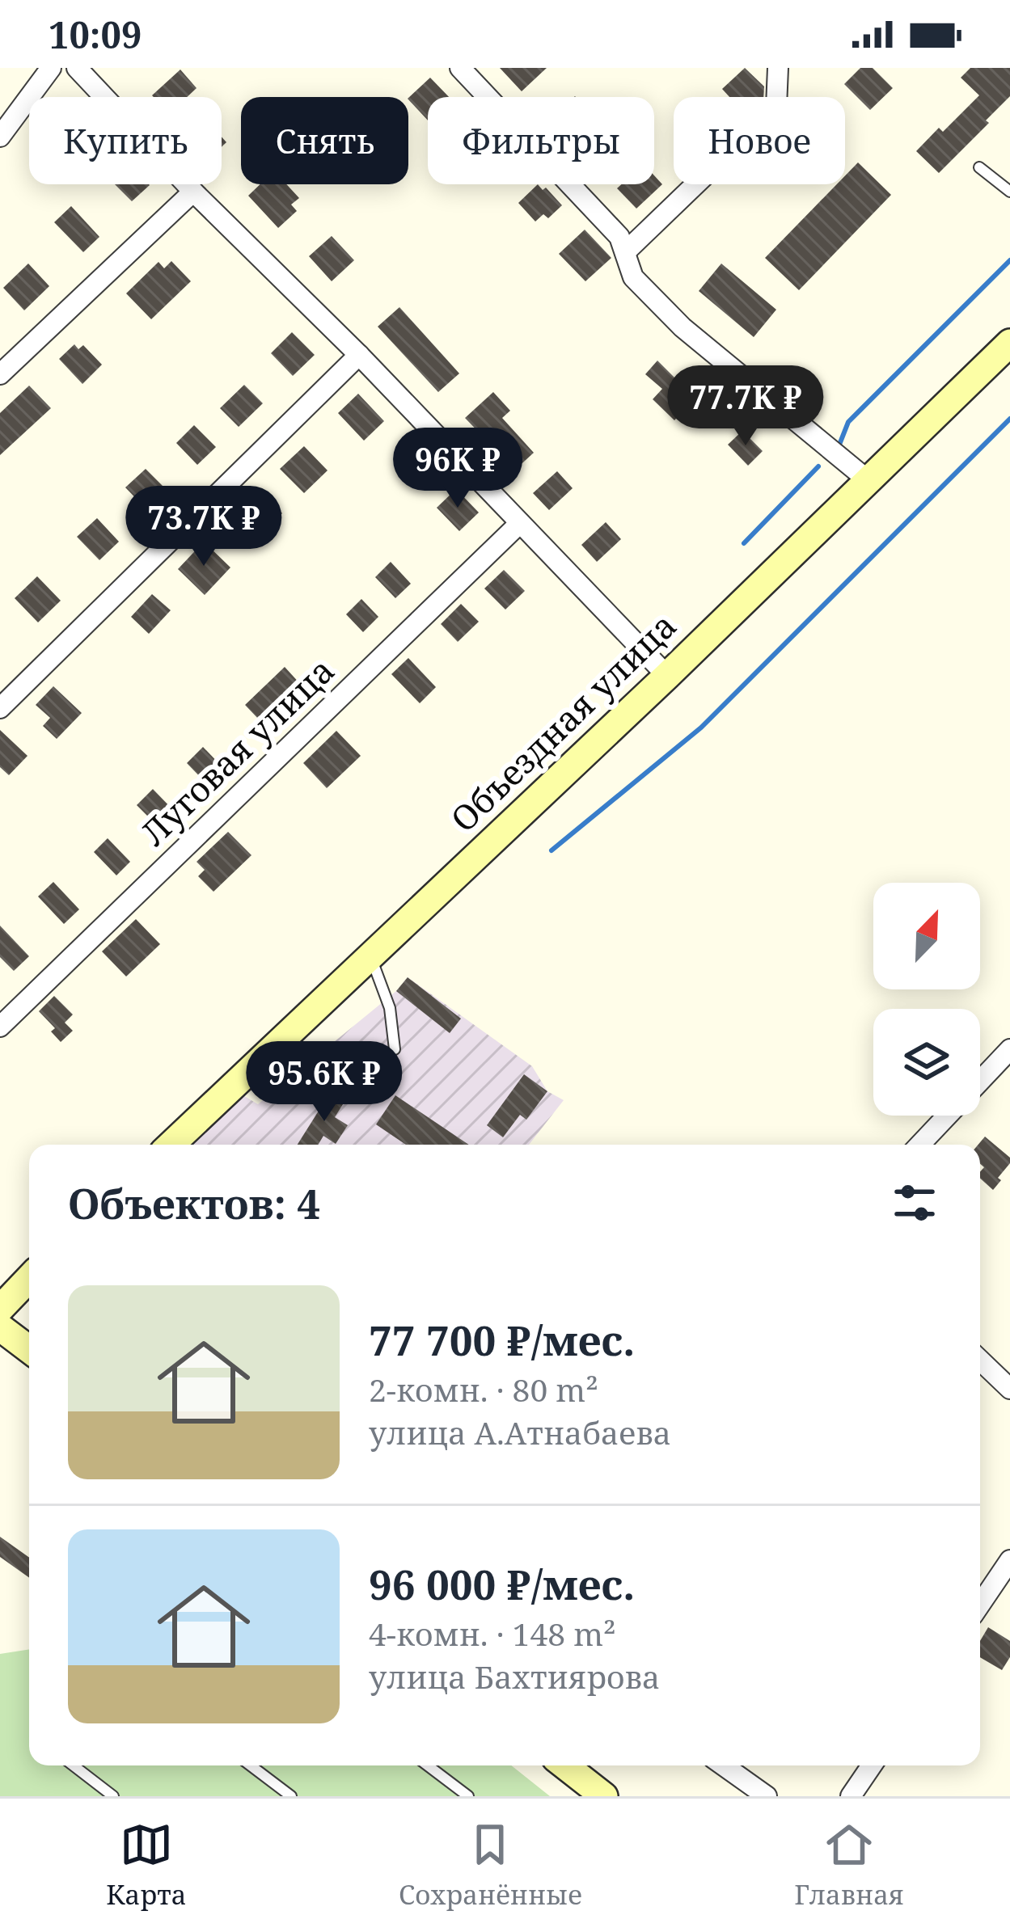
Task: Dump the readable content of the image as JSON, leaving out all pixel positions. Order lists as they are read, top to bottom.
{
  "streets": {
    "main road": ["Объездная улица"],
    "street": ["Луговая улица"]
  },
  "north": "top right",
  "page": {
    "status": "10:09",
    "chip": [
      "Купить",
      "Снять",
      "Фильтры",
      "Новое"
    ],
    "price": [
      "77.7K ₽",
      "96K ₽",
      "73.7K ₽",
      "95.6K ₽"
    ],
    "heading": "Объектов: 4",
    "list": [
      {
        "name": "77 700 ₽/мес.",
        "note": "2-комн. · 80 m² · улица А.Атнабаева"
      },
      {
        "name": "96 000 ₽/мес.",
        "note": "4-комн. · 148 m² · улица Бахтиярова"
      }
    ],
    "tabs": ["Карта", "Сохранённые", "Главная"]
  }
}
